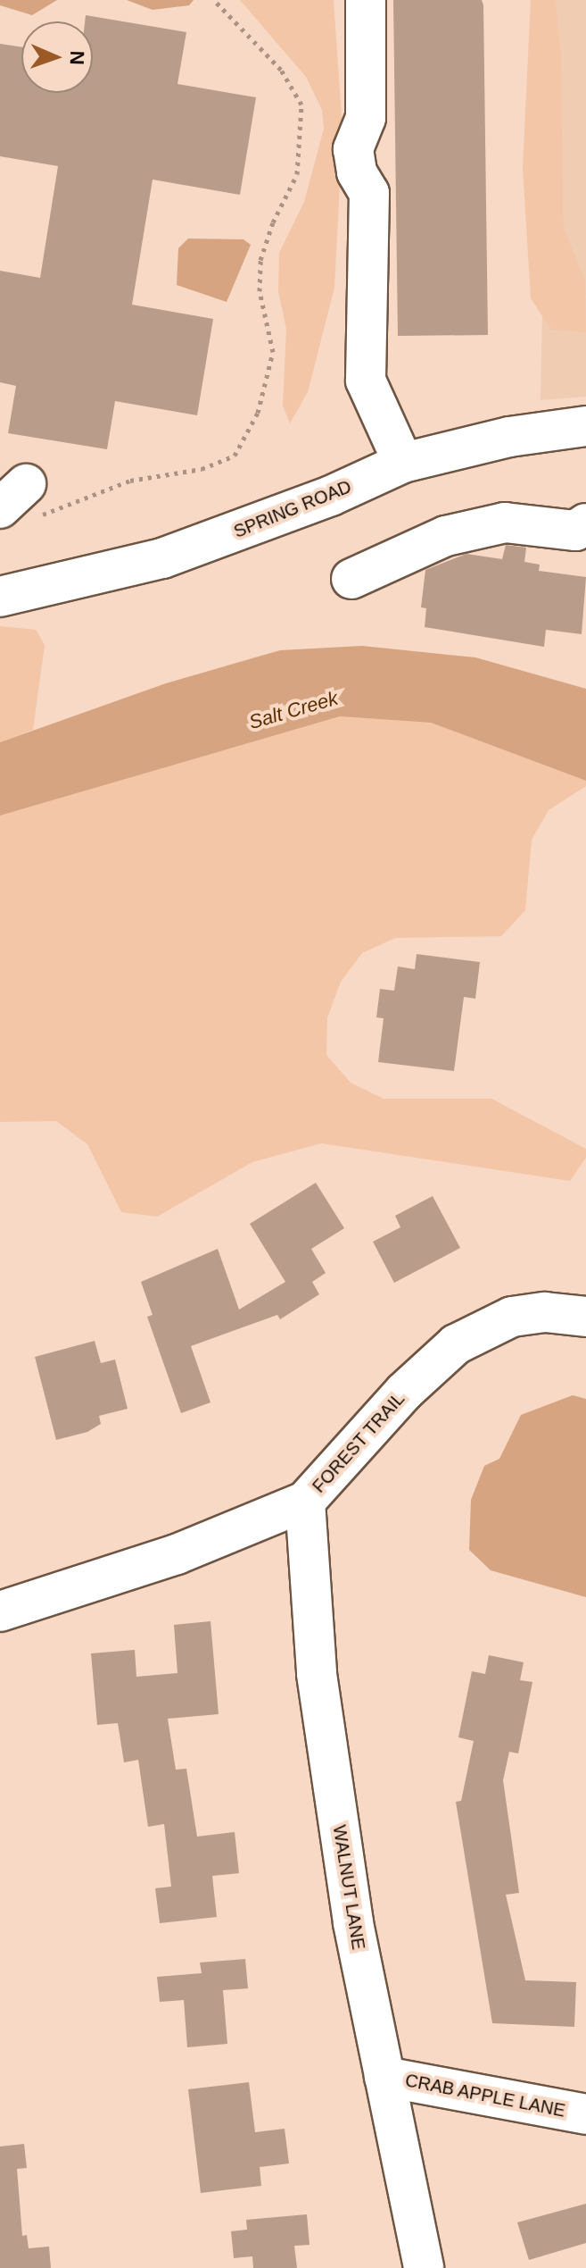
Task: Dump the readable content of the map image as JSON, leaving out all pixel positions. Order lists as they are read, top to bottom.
{
  "streets": {
    "street": [
      "SPRING ROAD",
      "FOREST TRAIL",
      "WALNUT LANE",
      "CRAB APPLE LANE"
    ]
  },
  "crossings": [
    ["FOREST TRAIL", "WALNUT LANE"],
    ["WALNUT LANE", "CRAB APPLE LANE"]
  ],
  "water": ["Salt Creek"],
  "north": "right"
}
